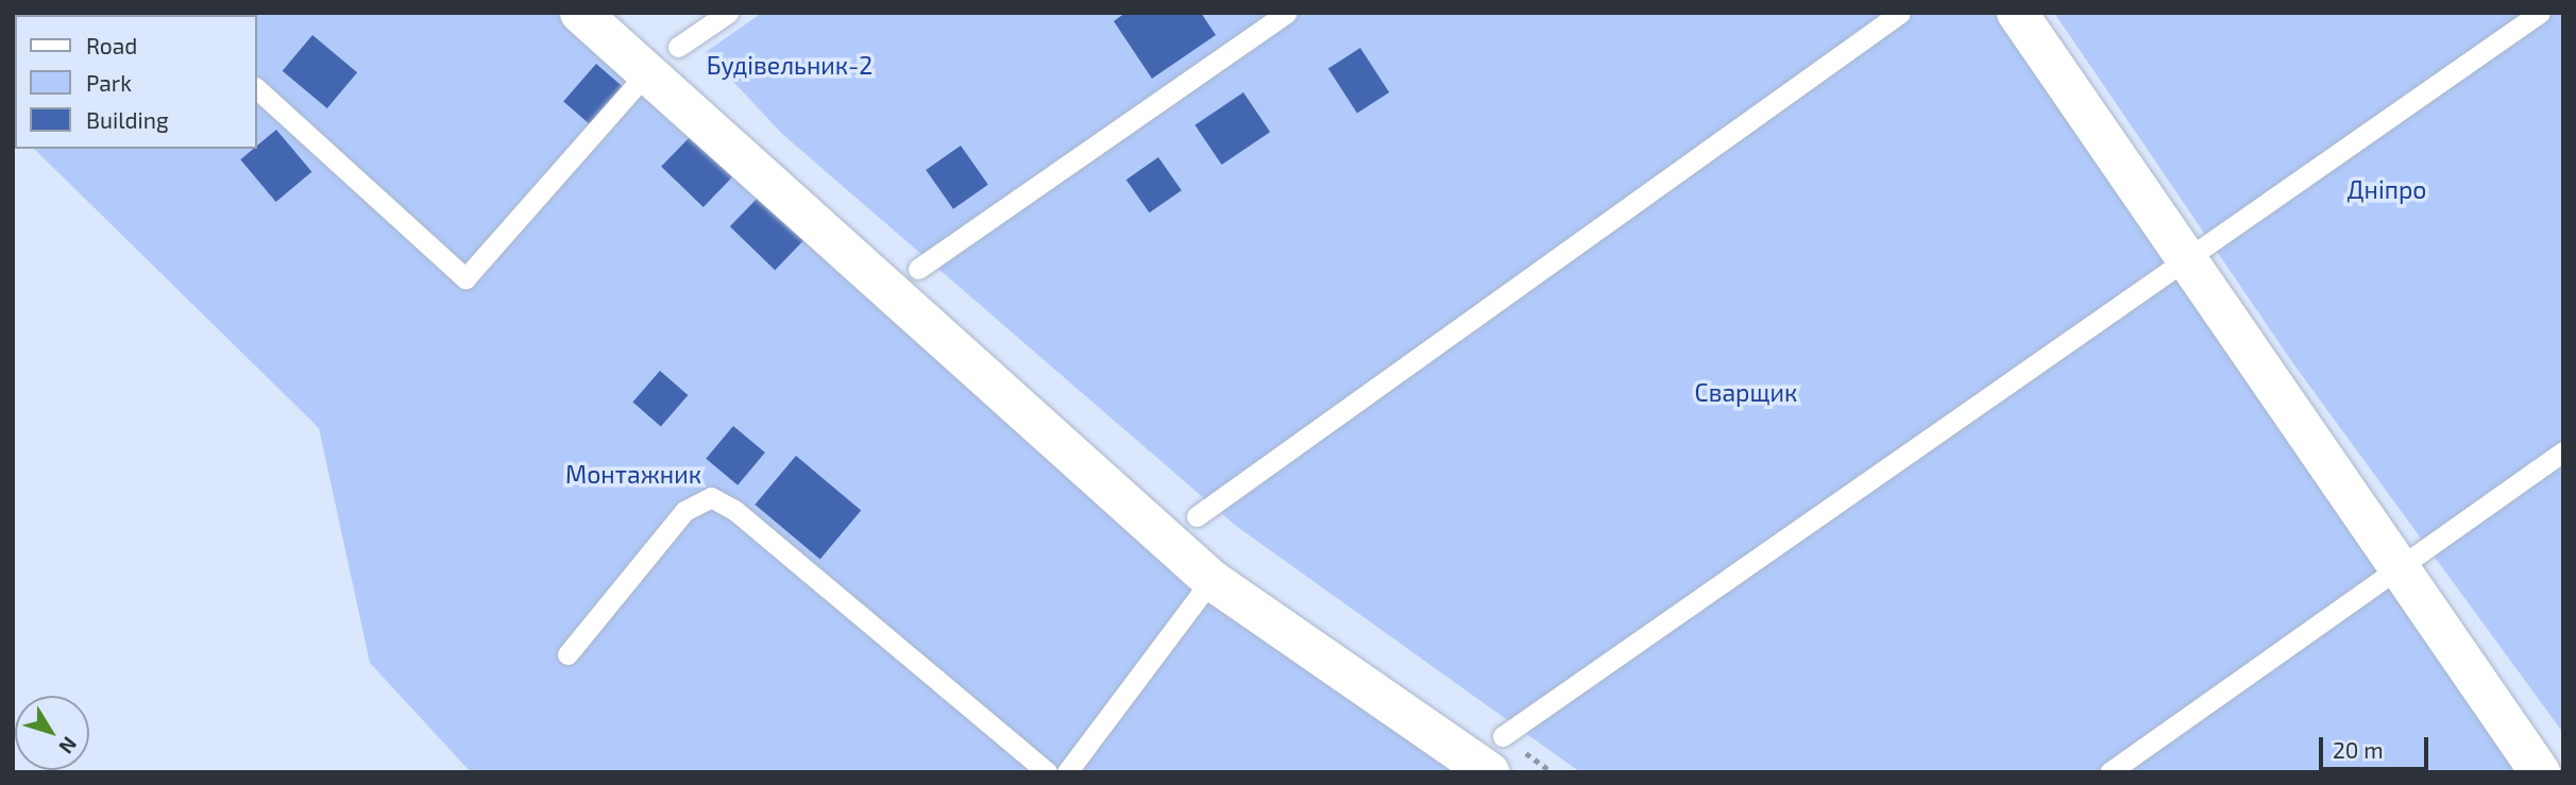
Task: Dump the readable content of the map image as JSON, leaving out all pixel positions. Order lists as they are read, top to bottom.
{
  "parks": [
    "Будівельник-2",
    "Дніпро",
    "Сварщик",
    "Монтажник"
  ],
  "legend": ["Road", "Park", "Building"],
  "scale_bar": "20 m",
  "north": "bottom right"
}
